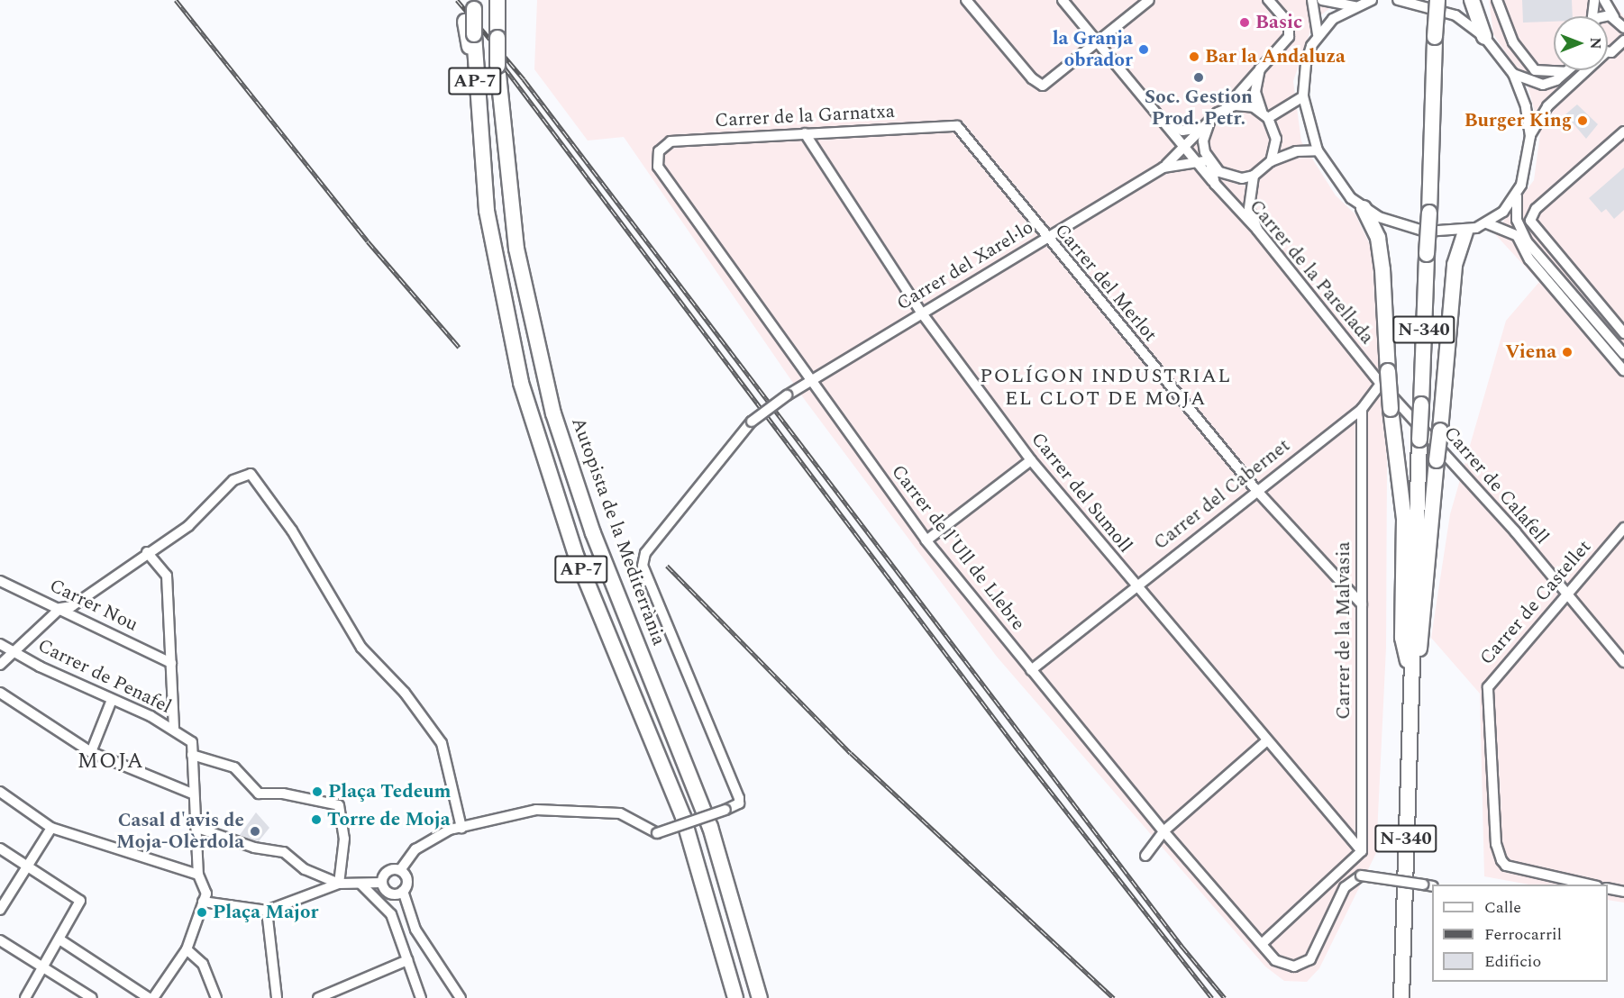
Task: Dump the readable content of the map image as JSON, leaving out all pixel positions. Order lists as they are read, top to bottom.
{
  "streets": {
    "highway": ["AP-7", "N-340", "Autopista de la Mediterrània"],
    "street": [
      "Carrer de la Garnatxa",
      "Carrer del Xarel·lo",
      "Carrer de la Parellada",
      "Carrer del Merlot",
      "Carrer de Calafell",
      "Carrer del Sumoll",
      "Carrer del Cabernet",
      "Carrer de l'Ull de Llebre",
      "Carrer de Castellet",
      "Carrer Nou",
      "Carrer de la Malvasia",
      "Carrer de Penafel"
    ]
  },
  "crossings": [
    ["Carrer de la Garnatxa", "Carrer del Merlot"],
    ["Carrer de la Garnatxa", "Carrer del Sumoll"],
    ["Carrer de la Garnatxa", "Carrer de l'Ull de Llebre"],
    ["Carrer del Xarel·lo", "Carrer del Merlot"],
    ["Carrer del Xarel·lo", "Carrer del Sumoll"],
    ["Carrer del Xarel·lo", "Carrer de l'Ull de Llebre"],
    ["Carrer de la Parellada", "Carrer de Calafell"],
    ["Carrer de la Parellada", "Carrer del Cabernet"],
    ["Carrer del Merlot", "Carrer del Cabernet"],
    ["Carrer del Merlot", "Carrer de la Malvasia"],
    ["Carrer de Calafell", "Carrer del Cabernet"],
    ["Carrer de Calafell", "Carrer de Castellet"],
    ["Carrer del Sumoll", "Carrer del Cabernet"],
    ["Carrer del Sumoll", "Carrer de la Malvasia"],
    ["Carrer del Cabernet", "Carrer de l'Ull de Llebre"],
    ["Carrer del Cabernet", "Carrer de la Malvasia"]
  ],
  "districts": ["POLÍGON INDUSTRIAL EL CLOT DE MOJA", "MOJA"],
  "places": [
    "Basic",
    "la Granja obrador",
    "Bar la Andaluza",
    "Soc. Gestion Prod. Petr.",
    "Burger King",
    "Viena",
    "Plaça Tedeum",
    "Torre de Moja",
    "Casal d'avis de Moja-Olèrdola",
    "Plaça Major"
  ],
  "legend": ["Calle", "Ferrocarril", "Edificio"],
  "north": "right"
}
